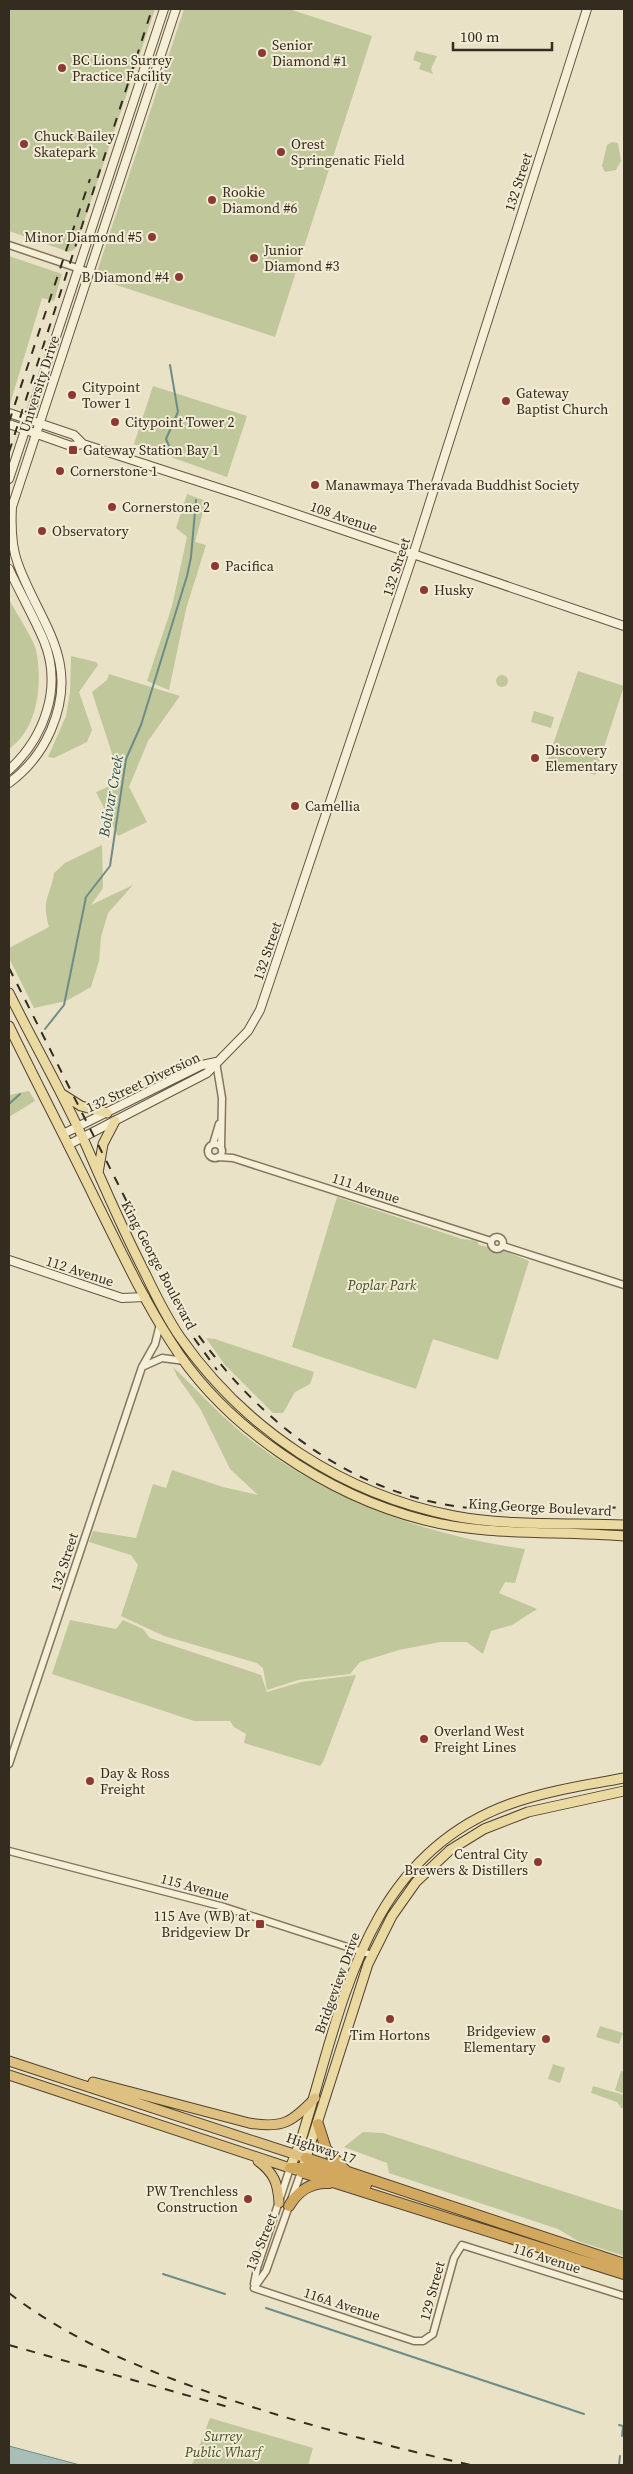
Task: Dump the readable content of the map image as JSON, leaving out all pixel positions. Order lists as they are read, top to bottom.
{
  "streets": {
    "highway": ["Highway 17"],
    "main road": [
      "132 Street",
      "University Drive",
      "108 Avenue",
      "132 Street Diversion",
      "King George Boulevard",
      "112 Avenue",
      "Bridgeview Drive"
    ],
    "street": [
      "111 Avenue",
      "115 Avenue",
      "130 Street",
      "116 Avenue",
      "129 Street",
      "116A Avenue"
    ]
  },
  "crossings": [
    ["132 Street", "108 Avenue"],
    ["132 Street", "132 Street Diversion"],
    ["132 Street", "King George Boulevard"],
    ["University Drive", "108 Avenue"],
    ["132 Street Diversion", "King George Boulevard"],
    ["King George Boulevard", "112 Avenue"],
    ["115 Avenue", "Bridgeview Drive"],
    ["Bridgeview Drive", "Highway 17"],
    ["Bridgeview Drive", "130 Street"],
    ["Highway 17", "130 Street"],
    ["130 Street", "116A Avenue"],
    ["116 Avenue", "129 Street"],
    ["129 Street", "116A Avenue"]
  ],
  "water": ["Bolivar Creek"],
  "parks": ["Poplar Park", "Surrey Public Wharf"],
  "places": {
    "other": [
      "Senior Diamond #1",
      "BC Lions Surrey Practice Facility",
      "Chuck Bailey Skatepark",
      "Orest Springenatic Field",
      "Rookie Diamond #6",
      "Minor Diamond #5",
      "Junior Diamond #3",
      "B Diamond #4",
      "Citypoint Tower 1",
      "Gateway Baptist Church",
      "Citypoint Tower 2",
      "Cornerstone 1",
      "Manawmaya Theravada Buddhist Society",
      "Cornerstone 2",
      "Observatory",
      "Pacifica",
      "Husky",
      "Discovery Elementary",
      "Camellia",
      "Overland West Freight Lines",
      "Day & Ross Freight",
      "Central City Brewers & Distillers",
      "Tim Hortons",
      "Bridgeview Elementary",
      "PW Trenchless Construction"
    ],
    "transit": ["Gateway Station Bay 1", "115 Ave (WB) at Bridgeview Dr"]
  },
  "scale_bar": "100 m"
}
